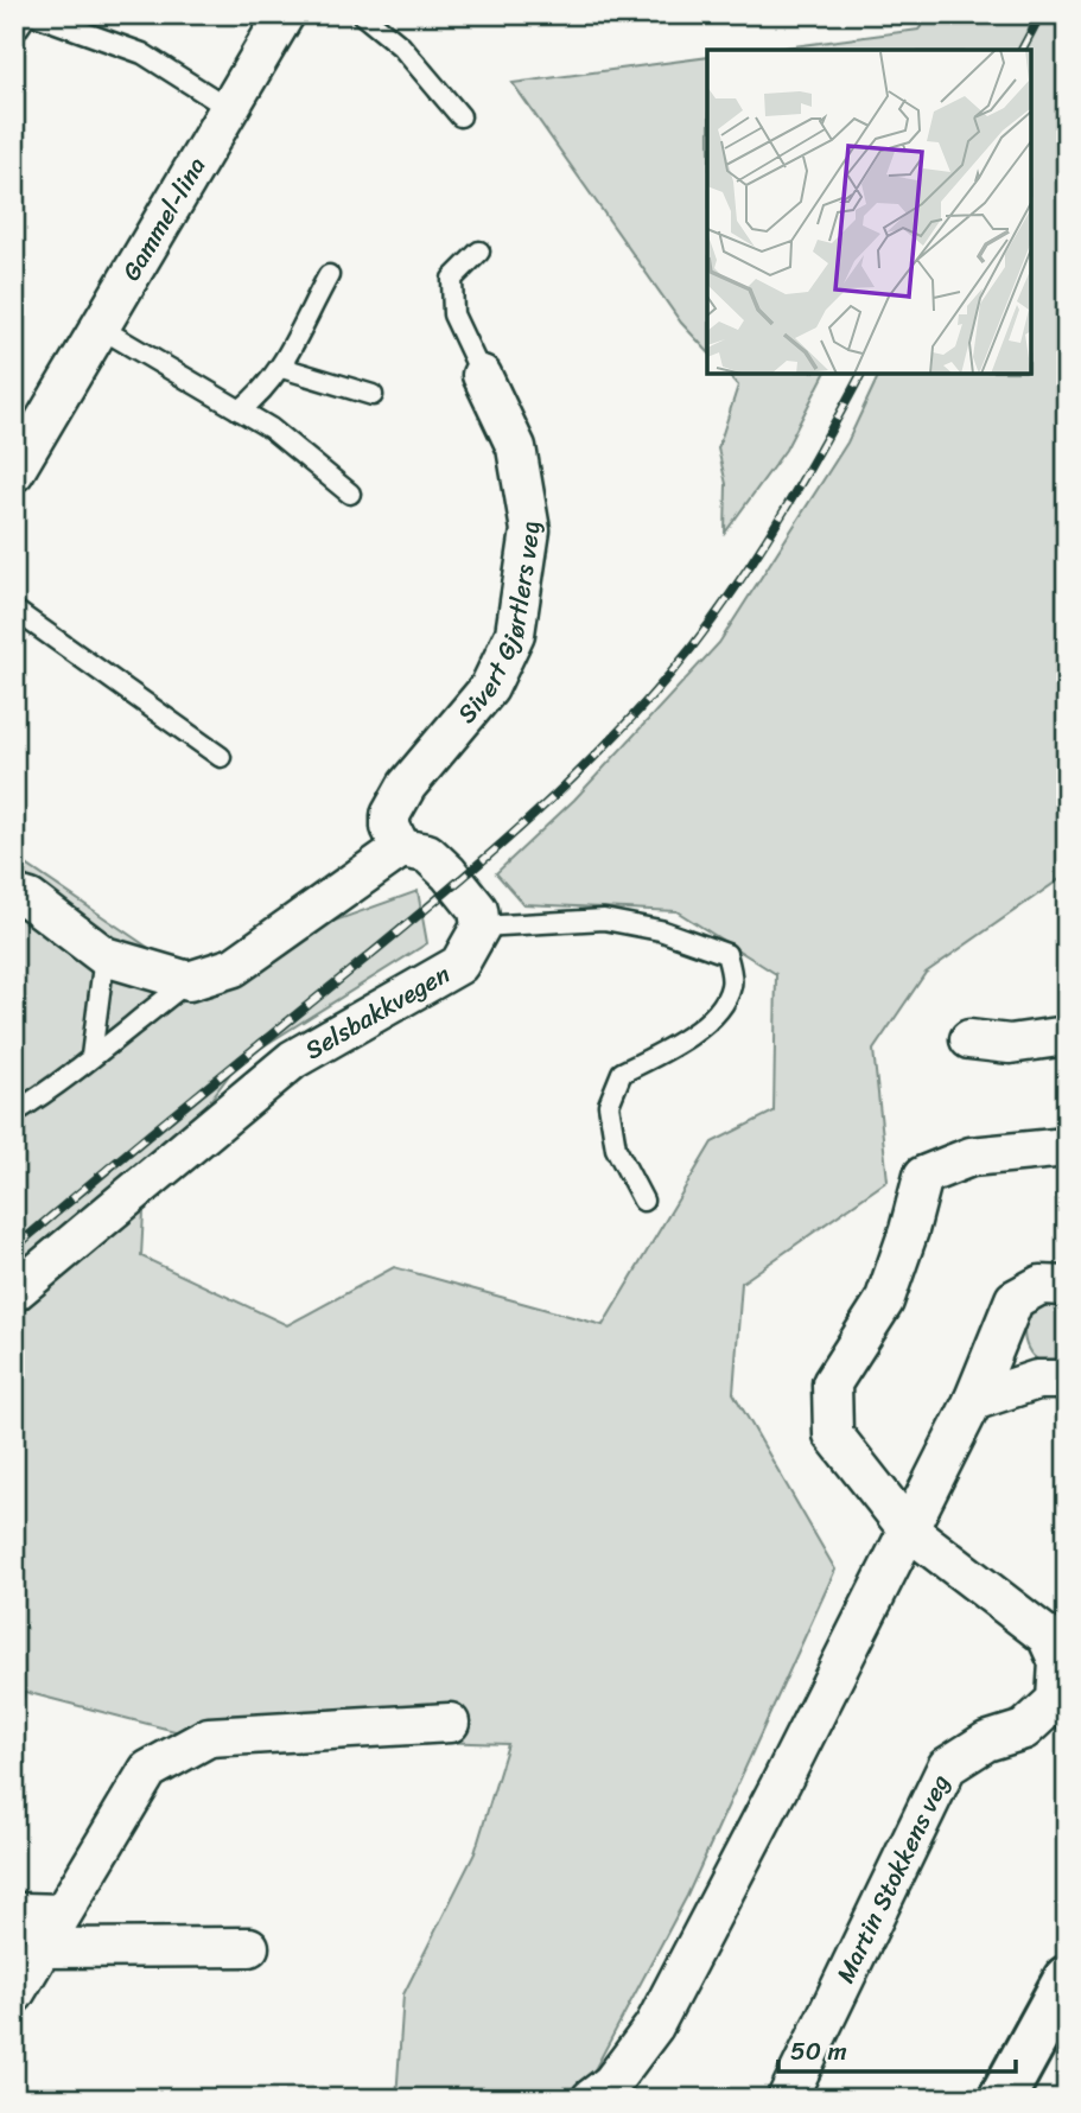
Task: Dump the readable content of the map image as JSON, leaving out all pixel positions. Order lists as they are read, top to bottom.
{
  "streets": {
    "street": [
      "Gammel-lina",
      "Sivert Gjørtlers veg",
      "Selsbakkvegen",
      "Martin Stokkens veg"
    ]
  },
  "scale_bar": "50 m"
}
